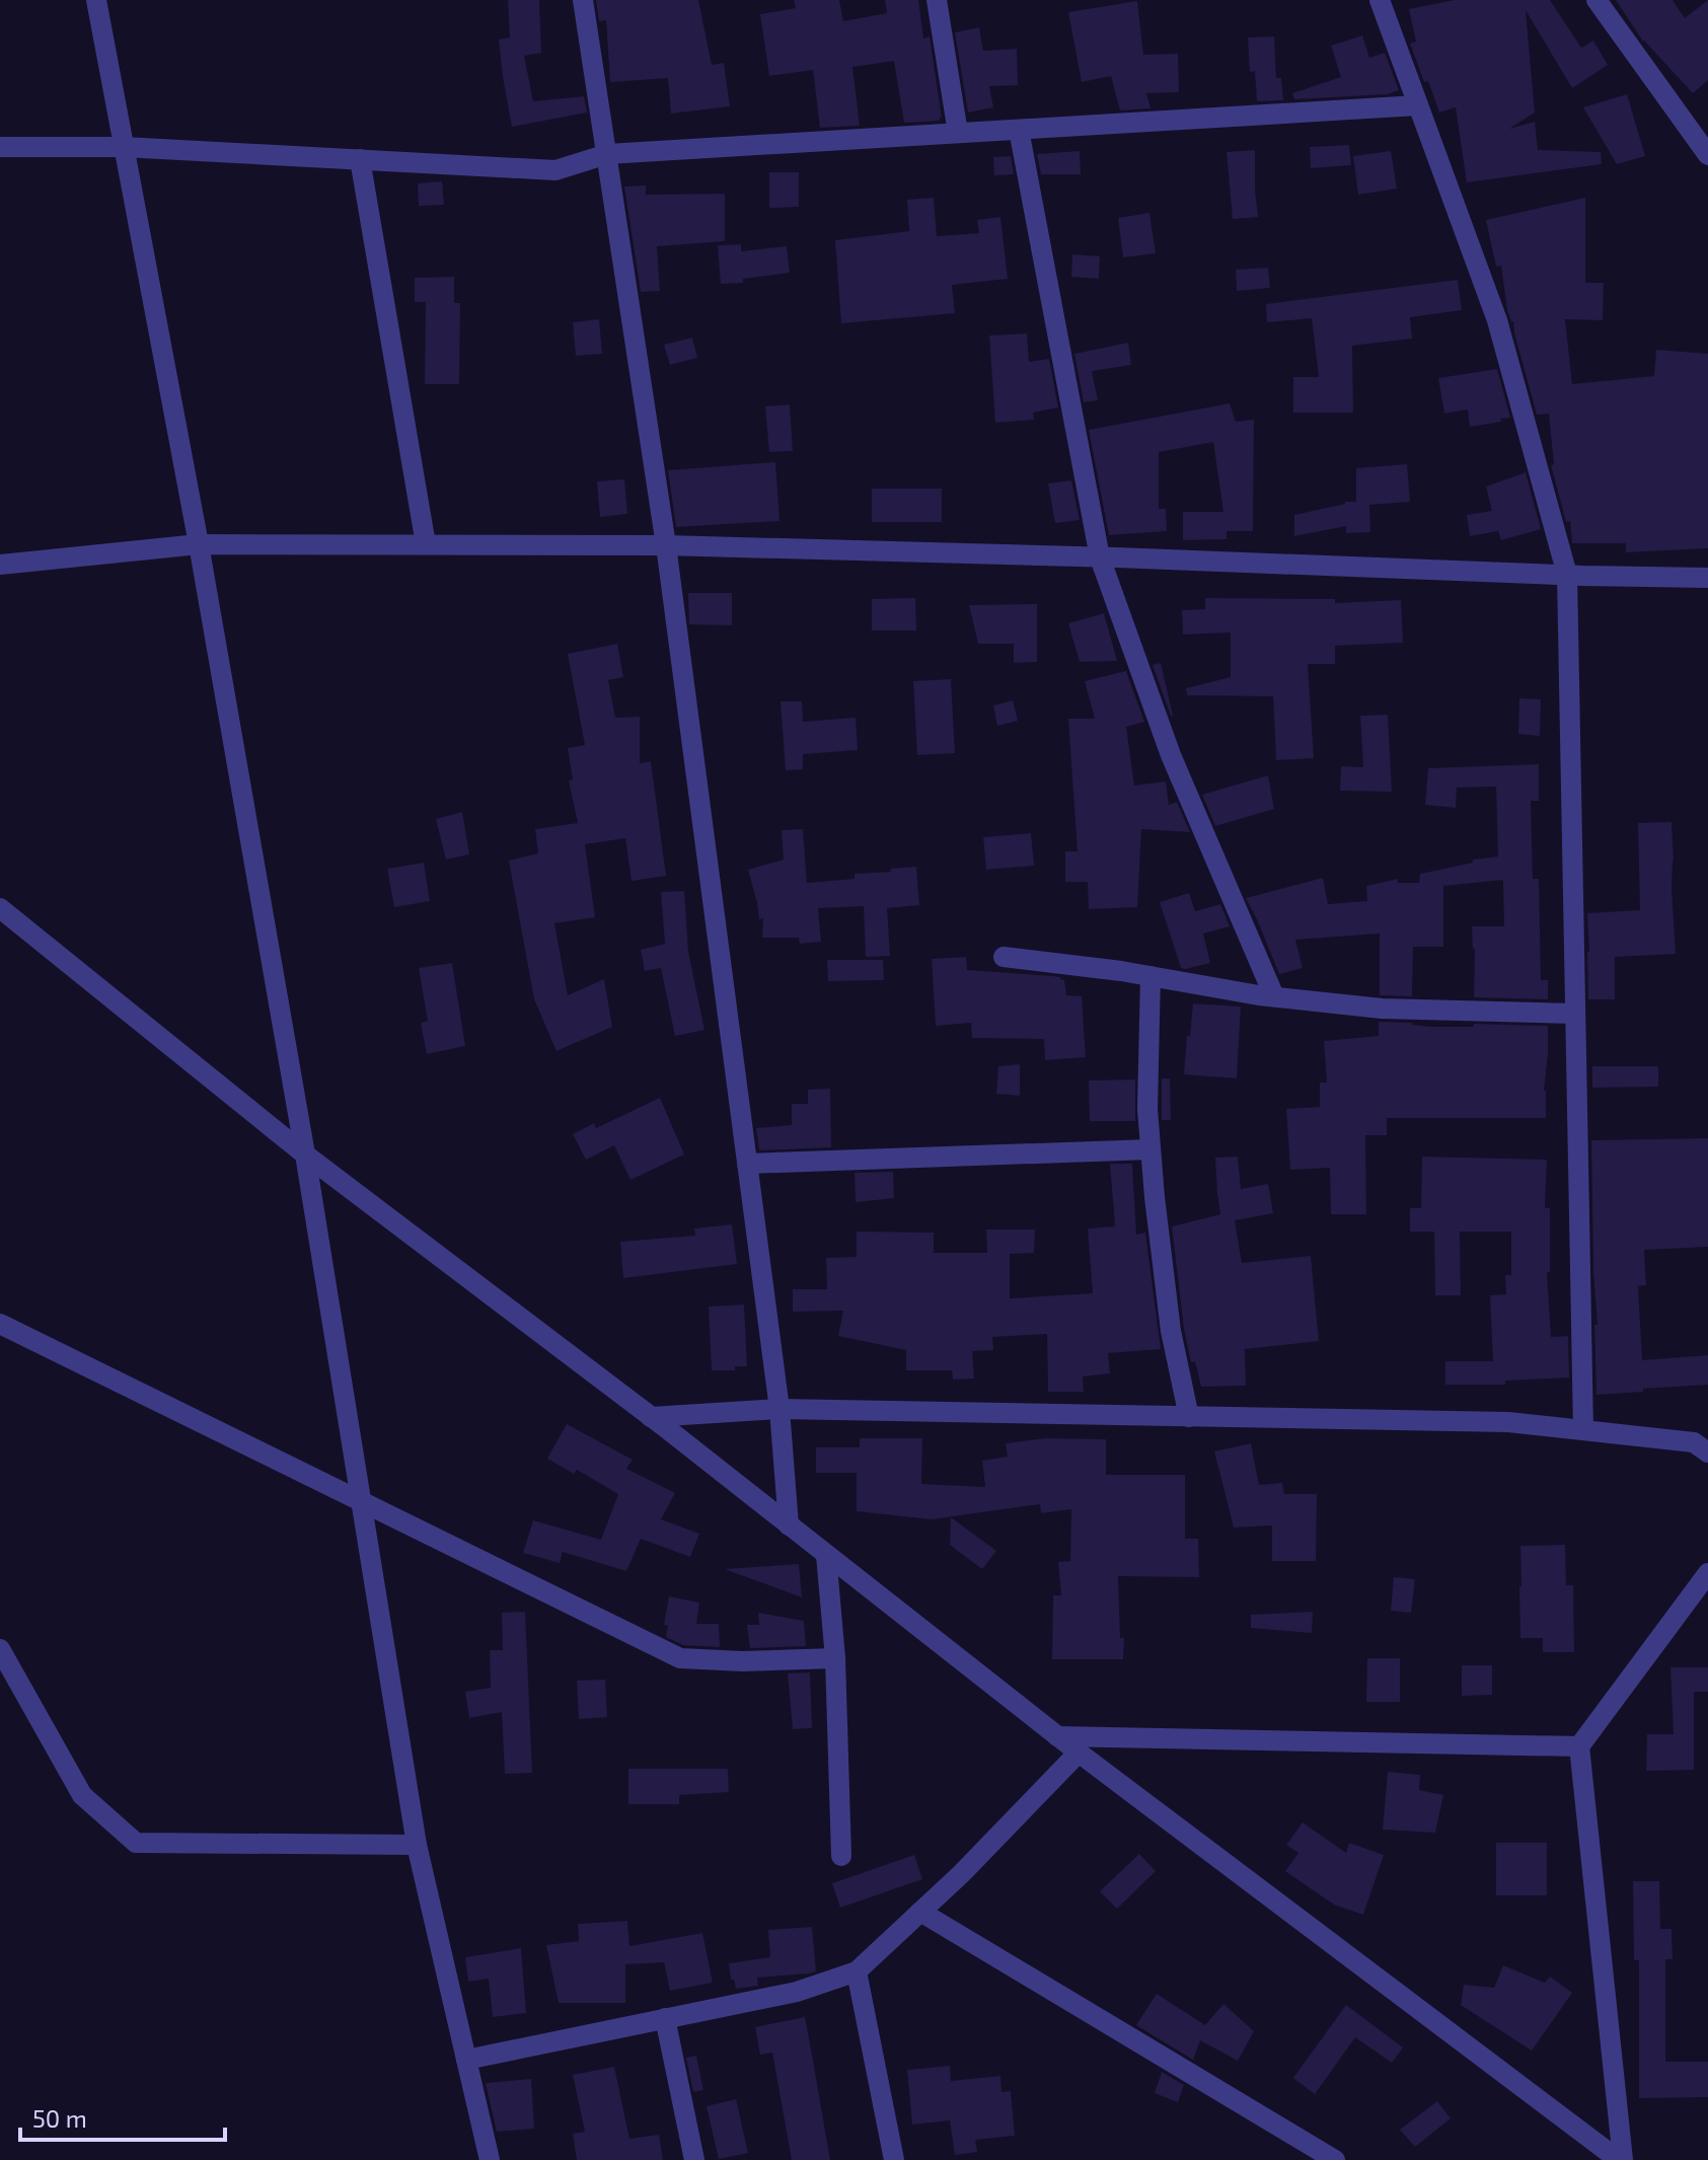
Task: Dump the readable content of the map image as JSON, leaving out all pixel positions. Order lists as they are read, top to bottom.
{
  "scale_bar": "50 m"
}
